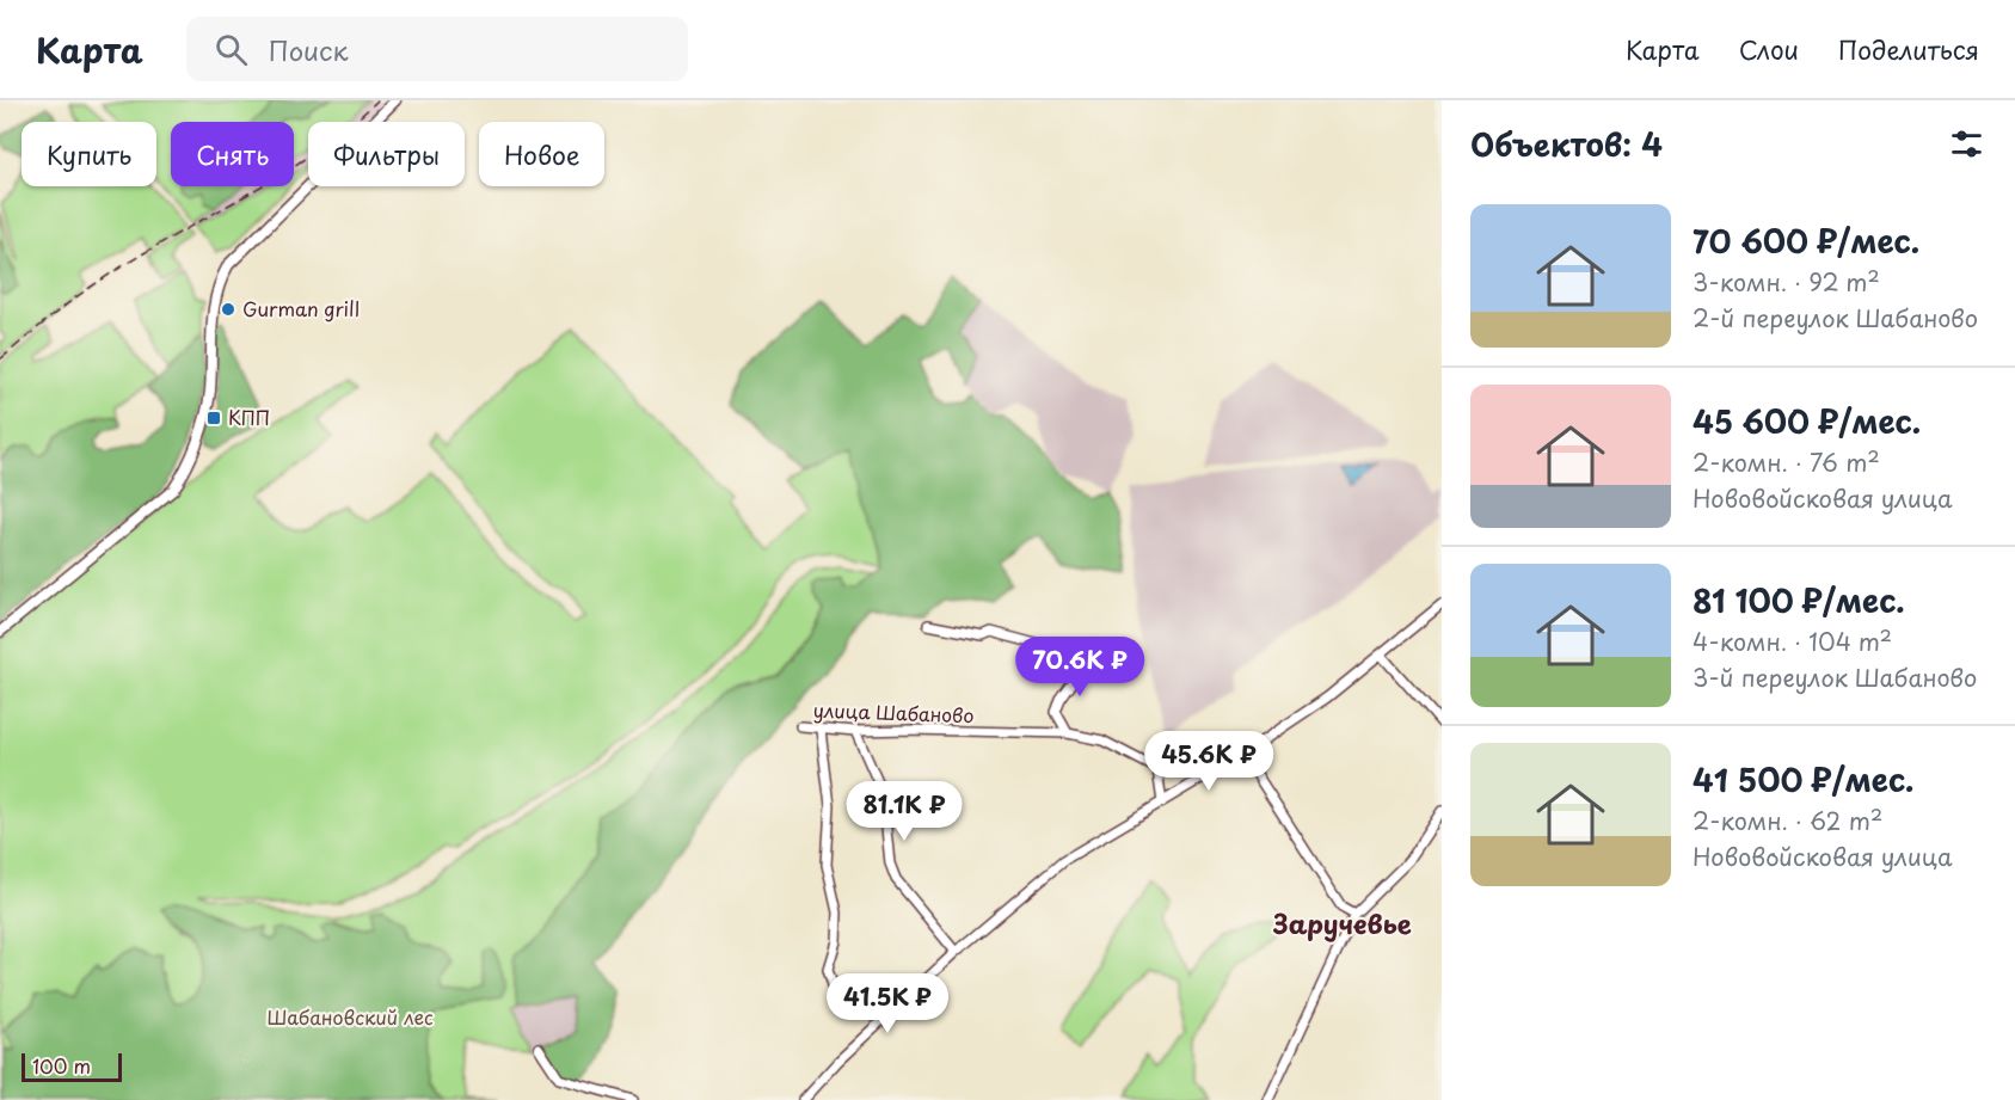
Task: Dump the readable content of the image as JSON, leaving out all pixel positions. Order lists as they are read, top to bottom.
{
  "streets": {
    "street": ["улица Шабаново"]
  },
  "districts": ["Заручевье"],
  "parks": ["Шабановский лес"],
  "places": {
    "other": ["Gurman grill"],
    "transit": ["КПП"]
  },
  "scale_bar": "100 m",
  "page": {
    "header": "Карта",
    "search": "Поиск",
    "nav": ["Карта", "Слои", "Поделиться"],
    "heading": "Объектов: 4",
    "chip": [
      "Купить",
      "Снять",
      "Фильтры",
      "Новое"
    ],
    "list": [
      {
        "name": "70 600 ₽/мес.",
        "note": "3-комн. · 92 m² · 2-й переулок Шабаново"
      },
      {
        "name": "45 600 ₽/мес.",
        "note": "2-комн. · 76 m² · Нововойсковая улица"
      },
      {
        "name": "81 100 ₽/мес.",
        "note": "4-комн. · 104 m² · 3-й переулок Шабаново"
      },
      {
        "name": "41 500 ₽/мес.",
        "note": "2-комн. · 62 m² · Нововойсковая улица"
      }
    ],
    "price": [
      "70.6K ₽",
      "45.6K ₽",
      "81.1K ₽",
      "41.5K ₽"
    ],
    "scale": "100 m"
  }
}
